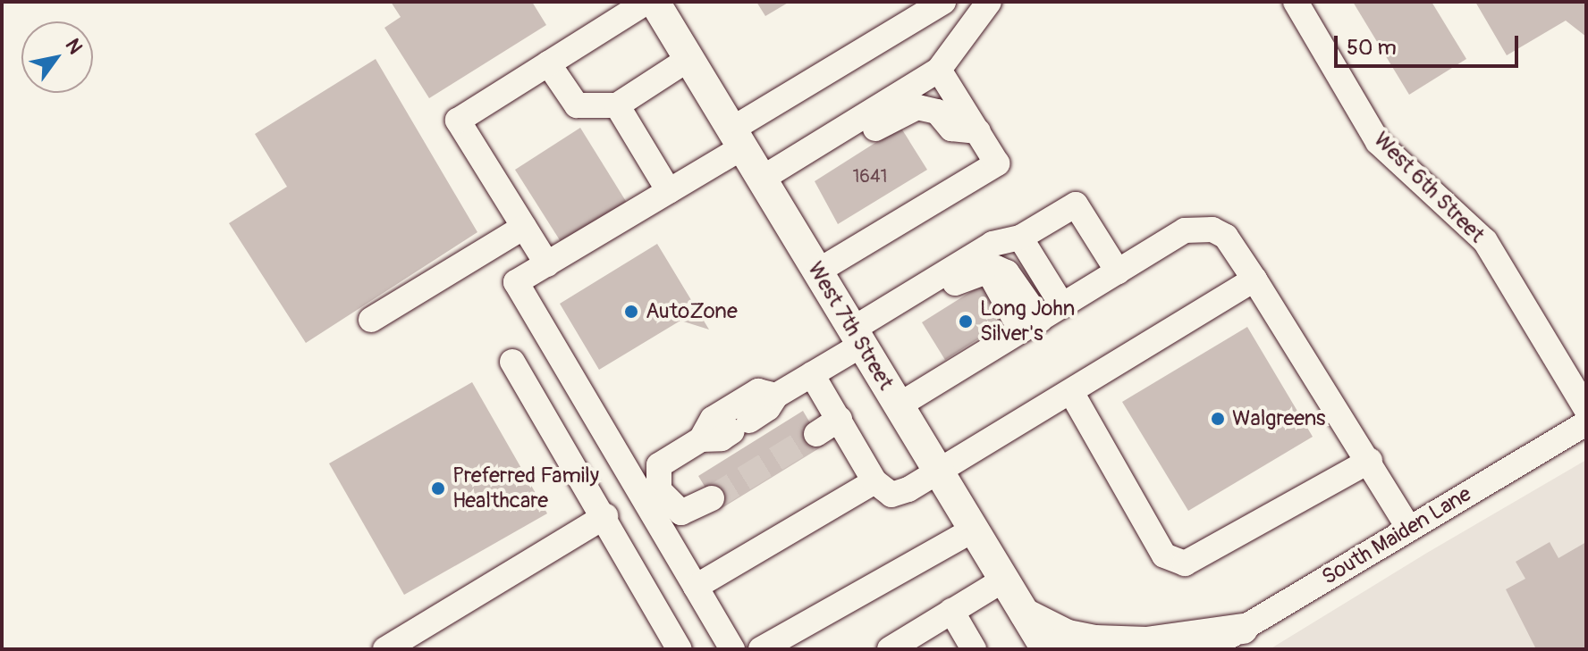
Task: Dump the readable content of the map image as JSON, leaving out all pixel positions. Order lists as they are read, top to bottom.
{
  "streets": {
    "main road": ["West 7th Street"],
    "street": ["West 6th Street", "South Maiden Lane"]
  },
  "places": [
    "AutoZone",
    "Long John Silver's",
    "Walgreens",
    "Preferred Family Healthcare"
  ],
  "house_numbers": ["1641"],
  "scale_bar": "50 m",
  "north": "top right"
}
